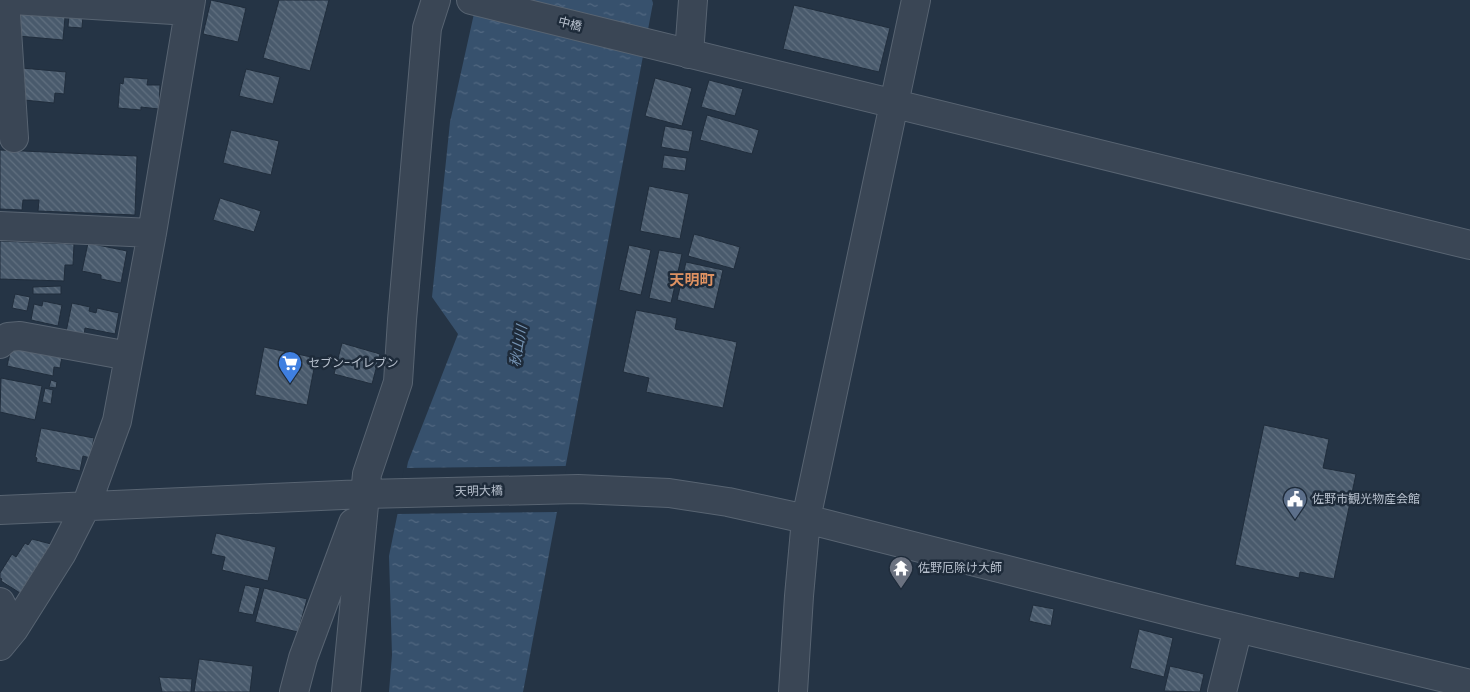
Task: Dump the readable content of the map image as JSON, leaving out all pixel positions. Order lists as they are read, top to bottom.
{
  "streets": {
    "street": ["中橋", "天明大橋"]
  },
  "districts": ["天明町"],
  "water": ["秋山川"],
  "places": {
    "supermarket": ["セブン-イレブン"],
    "public building": ["佐野市観光物産会館"],
    "temple": ["佐野厄除け大師"]
  }
}
